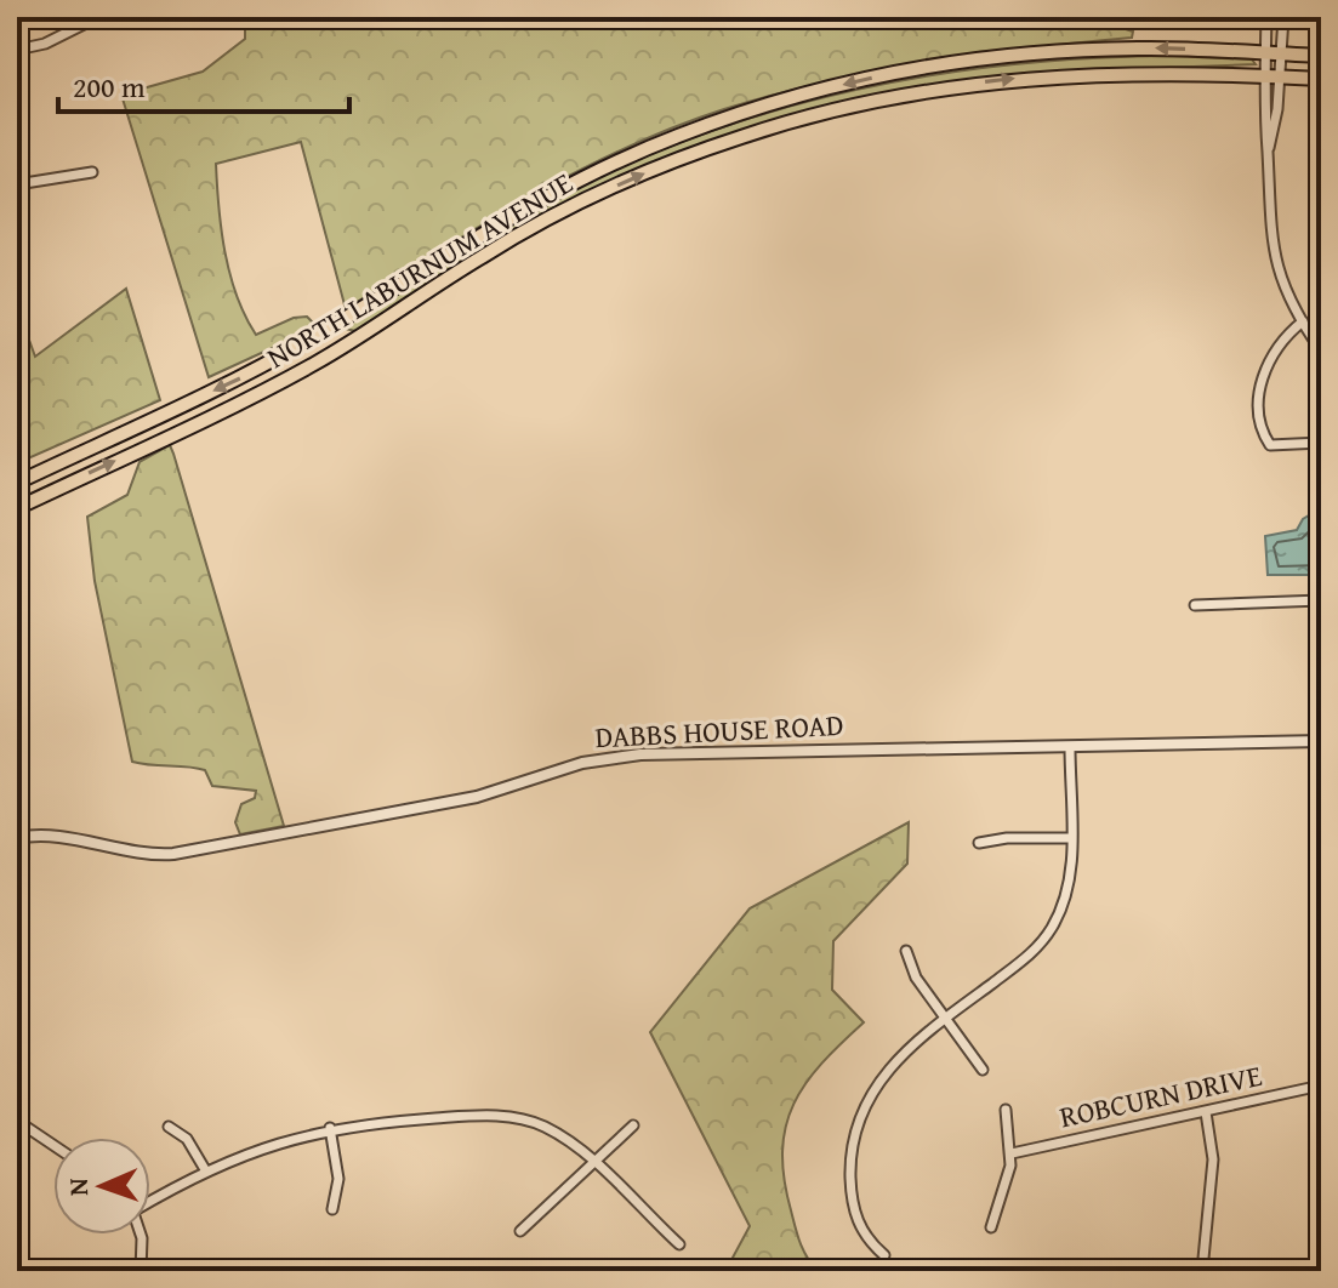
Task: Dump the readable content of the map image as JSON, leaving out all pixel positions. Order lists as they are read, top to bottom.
{
  "streets": {
    "main road": ["NORTH LABURNUM AVENUE"],
    "street": ["DABBS HOUSE ROAD", "ROBCURN DRIVE"]
  },
  "scale_bar": "200 m",
  "north": "left"
}
